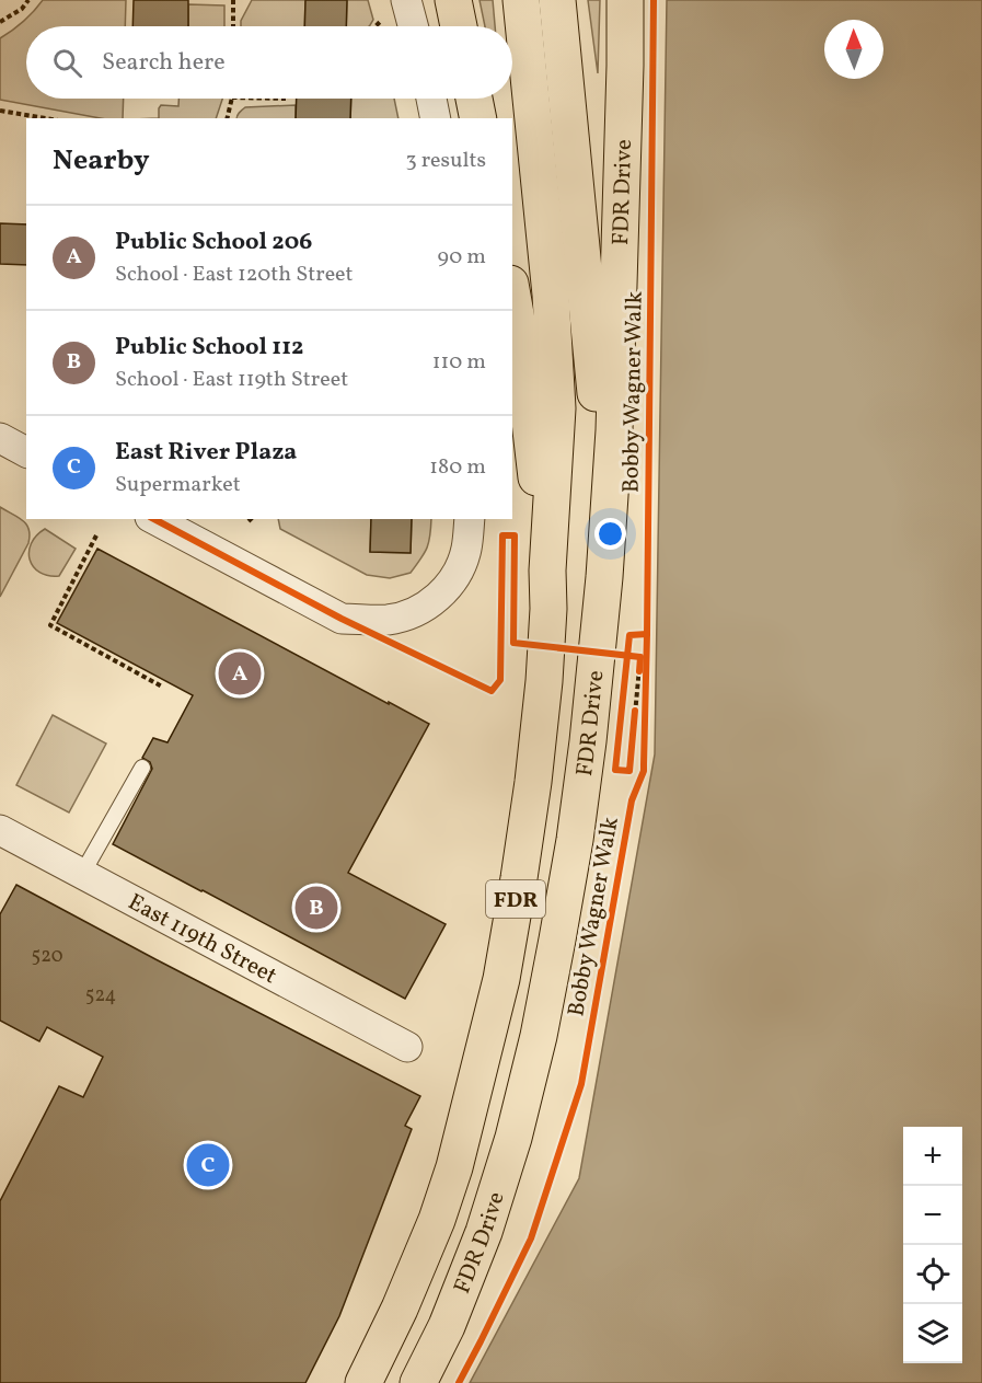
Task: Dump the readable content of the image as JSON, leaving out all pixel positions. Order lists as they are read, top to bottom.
{
  "streets": {
    "highway": ["FDR Drive", "FDR"],
    "street": ["East 119th Street"],
    "cycle path": ["Bobby Wagner Walk"]
  },
  "house_numbers": ["520", "524"],
  "north": "top",
  "page": {
    "search": "Search here",
    "heading": ["Nearby", "3 results"],
    "list": [
      {
        "mark": "A",
        "name": "Public School 206",
        "note": "School · East 120th Street",
        "value": "90 m"
      },
      {
        "mark": "B",
        "name": "Public School 112",
        "note": "School · East 119th Street",
        "value": "110 m"
      },
      {
        "mark": "C",
        "name": "East River Plaza",
        "note": "Supermarket",
        "value": "180 m"
      }
    ],
    "pins": ["A", "B", "C"],
    "map_buttons": ["+", "−"]
  }
}
